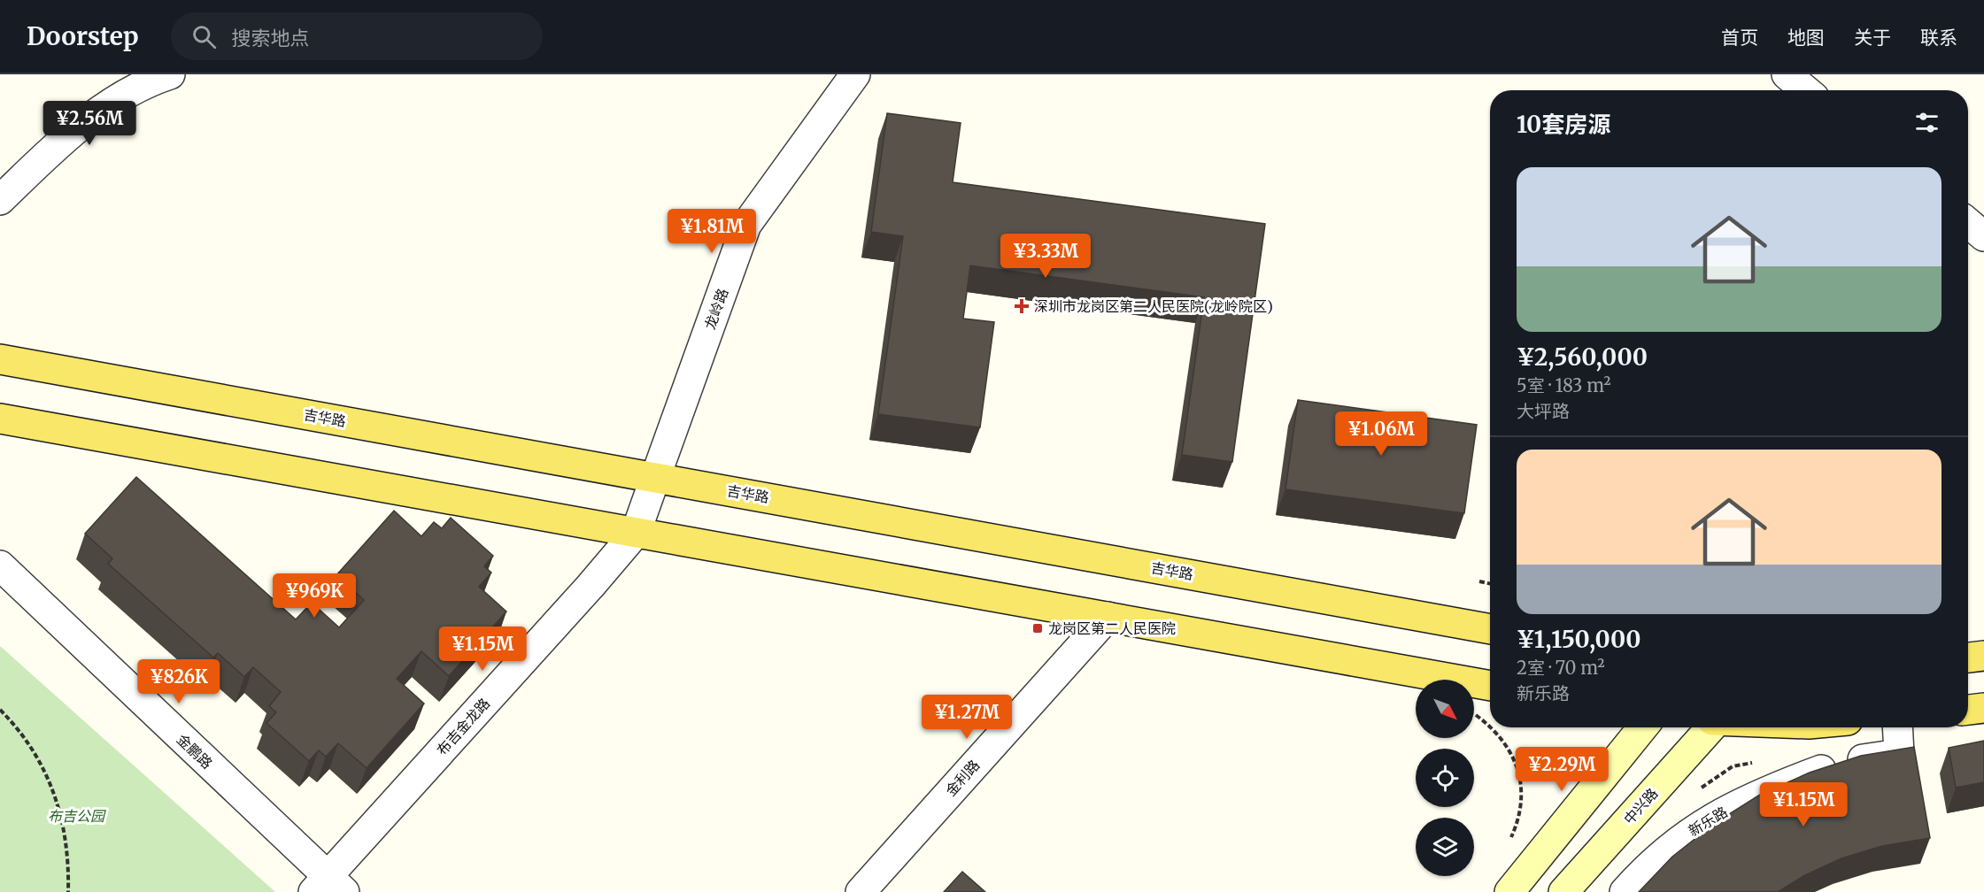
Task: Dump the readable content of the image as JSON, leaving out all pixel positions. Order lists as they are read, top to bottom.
{
  "streets": {
    "main road": ["吉华路", "中兴路"],
    "street": [
      "龙岭路",
      "布吉金龙路",
      "金鹏路",
      "金利路",
      "新乐路"
    ]
  },
  "crossings": [
    ["龙岭路", "吉华路"],
    ["龙岭路", "布吉金龙路"],
    ["吉华路", "布吉金龙路"],
    ["布吉金龙路", "金鹏路"]
  ],
  "parks": ["布吉公园"],
  "places": {
    "health": ["深圳市龙岗区第二人民医院(龙岭院区)"],
    "transit": ["龙岗区第二人民医院"]
  },
  "north": "bottom right",
  "page": {
    "header": "Doorstep",
    "search": "搜索地点",
    "nav": [
      "首页",
      "地图",
      "关于",
      "联系"
    ],
    "heading": "10套房源",
    "price": [
      "¥2.56M",
      "¥1.81M",
      "¥3.33M",
      "¥1.06M",
      "¥969K",
      "¥1.15M",
      "¥826K",
      "¥1.27M",
      "¥2.29M",
      "¥1.15M"
    ],
    "list": [
      {
        "name": "¥2,560,000",
        "note": "5室 · 183 m² · 大坪路"
      },
      {
        "name": "¥1,150,000",
        "note": "2室 · 70 m² · 新乐路"
      }
    ]
  }
}
